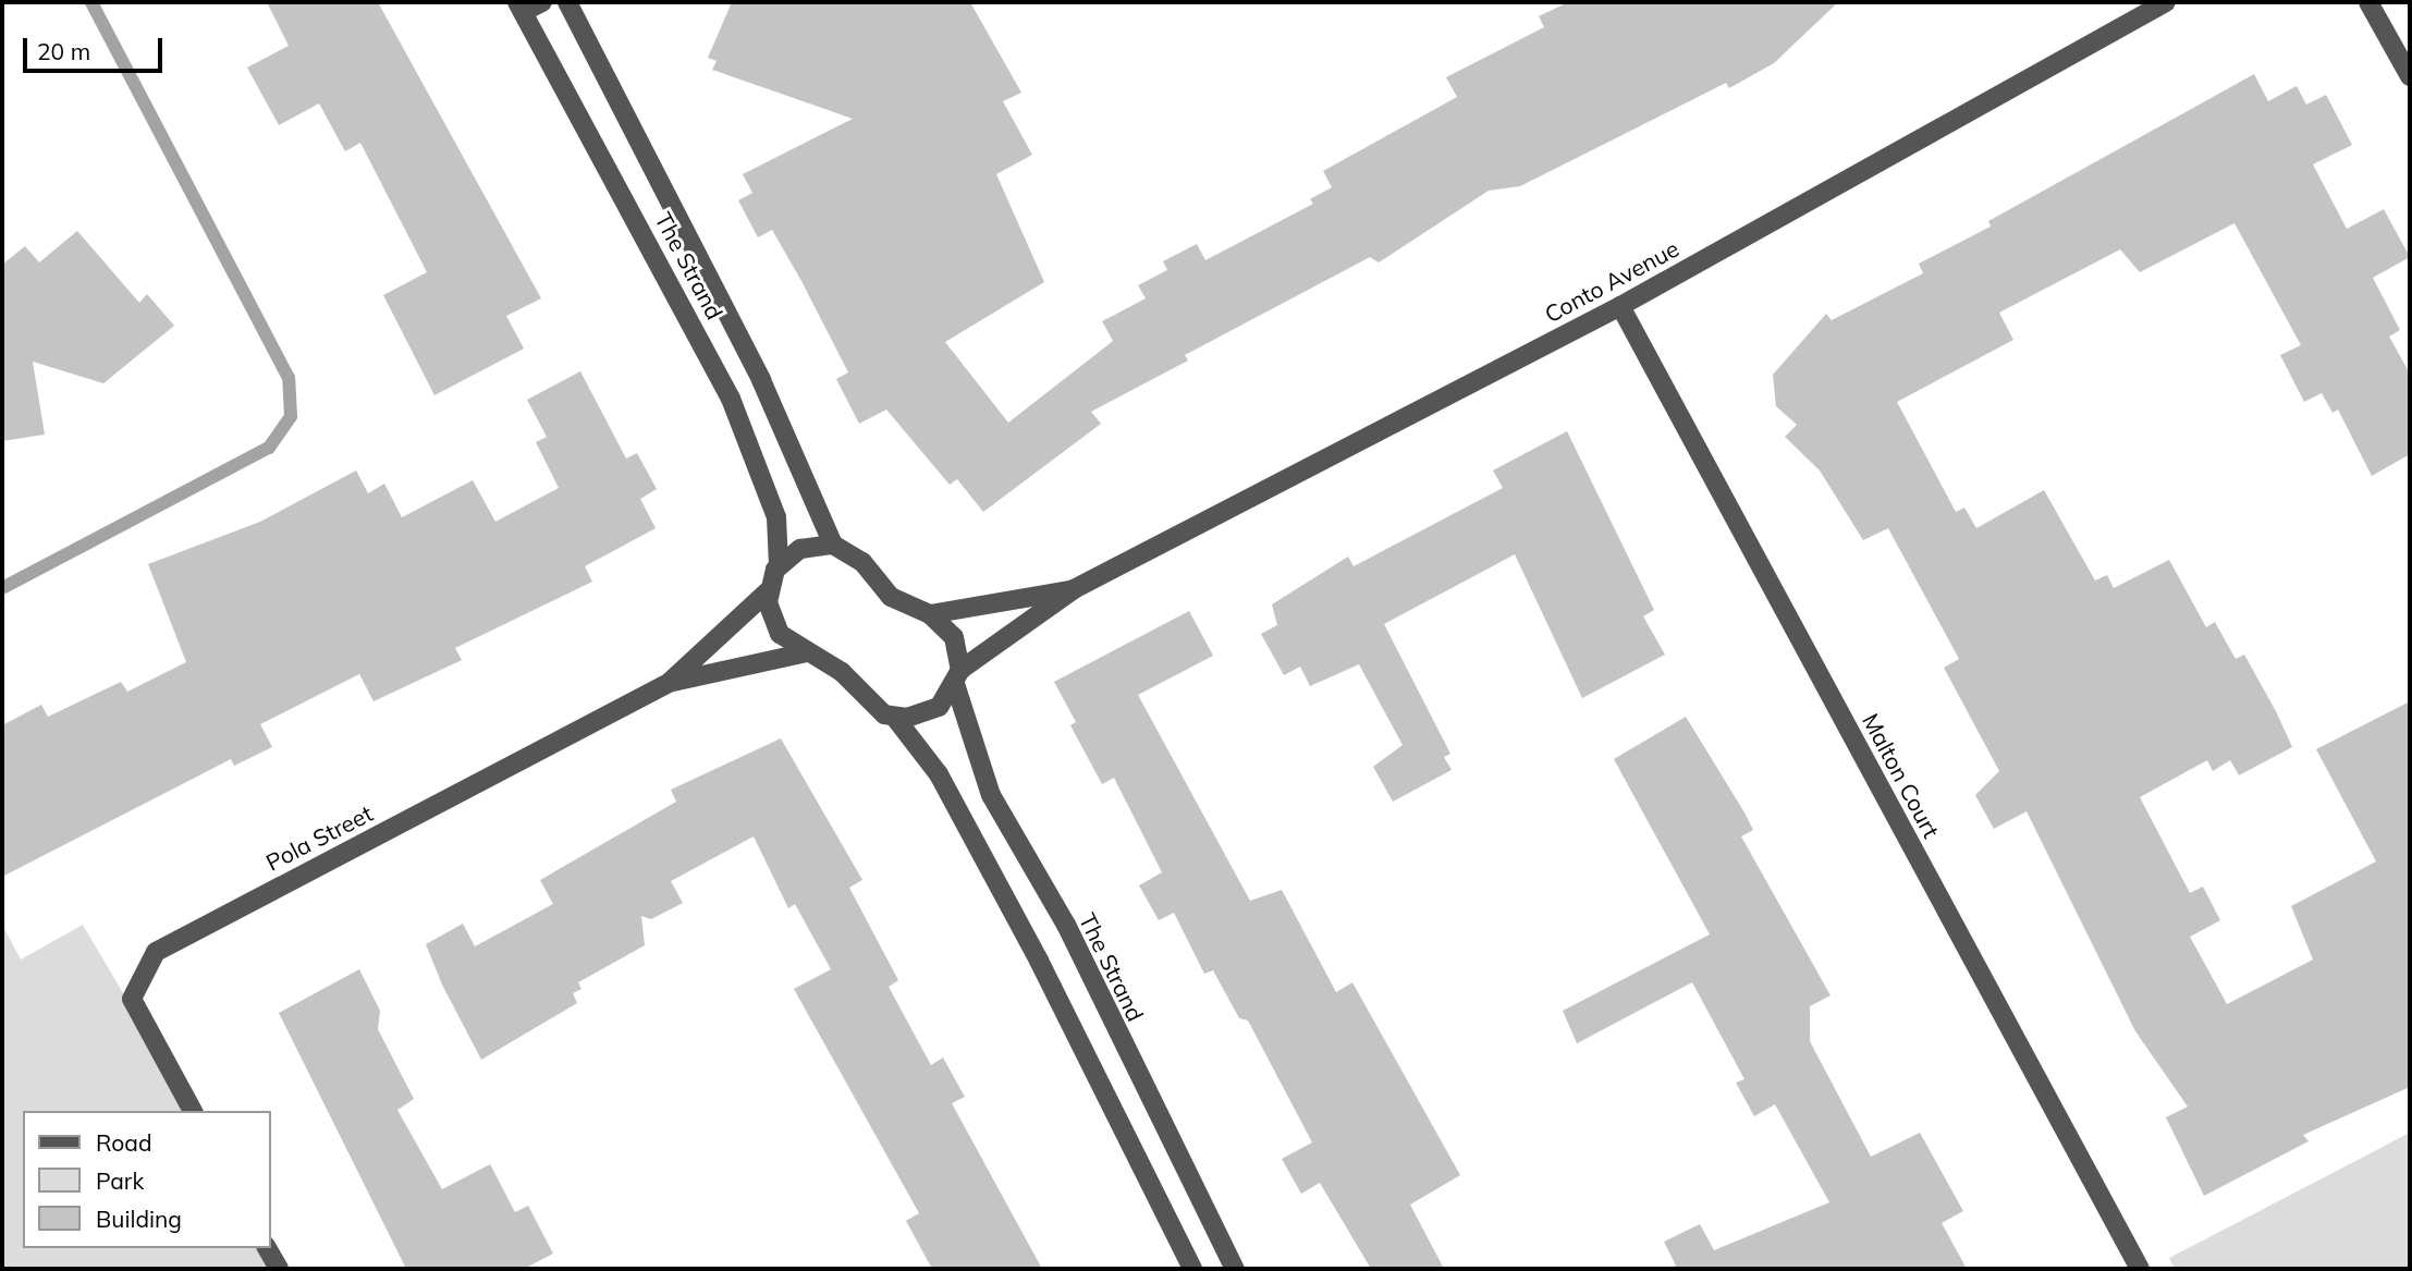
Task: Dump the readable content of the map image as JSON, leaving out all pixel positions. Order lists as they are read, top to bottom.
{
  "streets": {
    "street": [
      "The Strand",
      "Conto Avenue",
      "Malton Court",
      "Pola Street"
    ]
  },
  "crossings": [
    ["The Strand", "Conto Avenue"],
    ["Conto Avenue", "Malton Court"]
  ],
  "legend": ["Road", "Park", "Building"],
  "scale_bar": "20 m"
}
